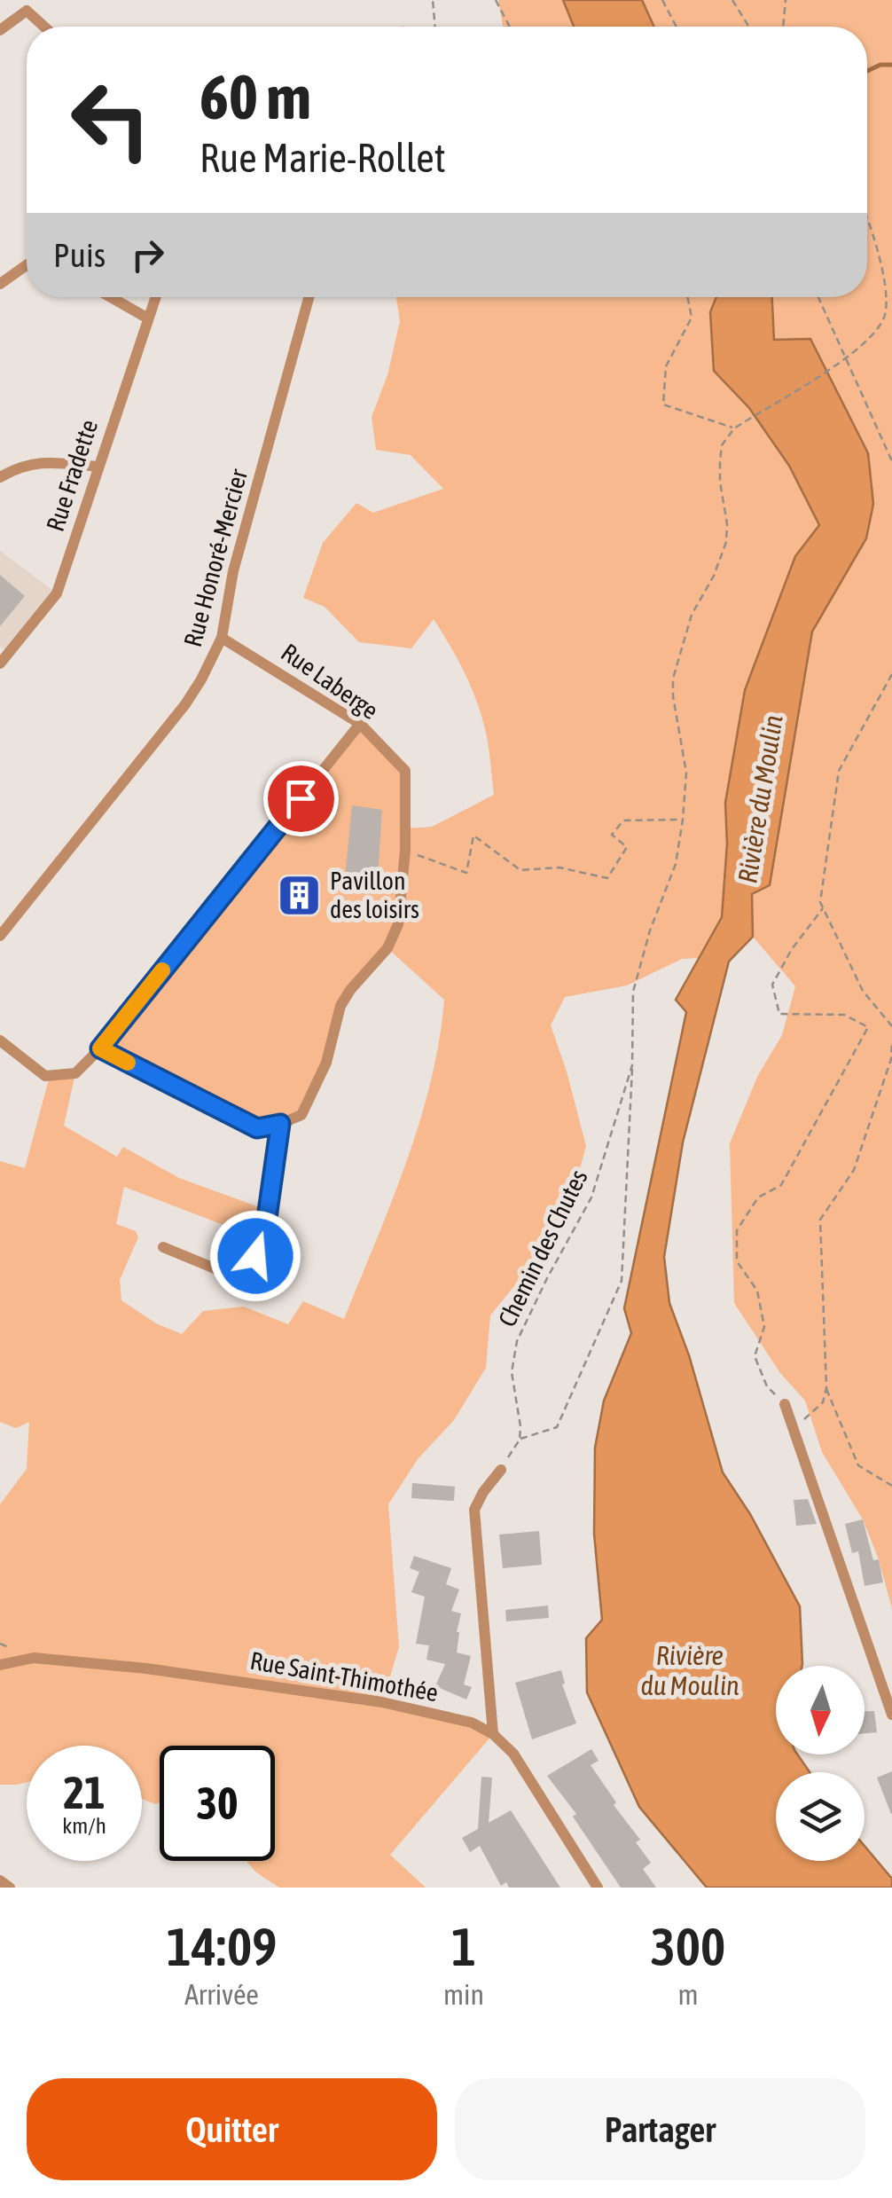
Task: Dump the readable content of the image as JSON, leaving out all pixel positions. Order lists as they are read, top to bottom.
{
  "streets": {
    "street": [
      "Rue Fradette",
      "Rue Honoré-Mercier",
      "Rue Laberge",
      "Rue Saint-Thimothée"
    ],
    "path": ["Chemin des Chutes"]
  },
  "crossings": [
    ["Rue Honoré-Mercier", "Rue Laberge"]
  ],
  "water": ["Rivière du Moulin"],
  "places": {
    "building": ["Pavillon des loisirs"]
  },
  "north": "bottom",
  "page": {
    "turn": ["60 m", "Rue Marie-Rollet"],
    "then": "Puis",
    "speed": "21 km/h",
    "limit": "30",
    "eta": [
      "14:09",
      "Arrivée",
      "1",
      "min",
      "300",
      "m"
    ],
    "buttons": ["Quitter", "Partager"]
  }
}
